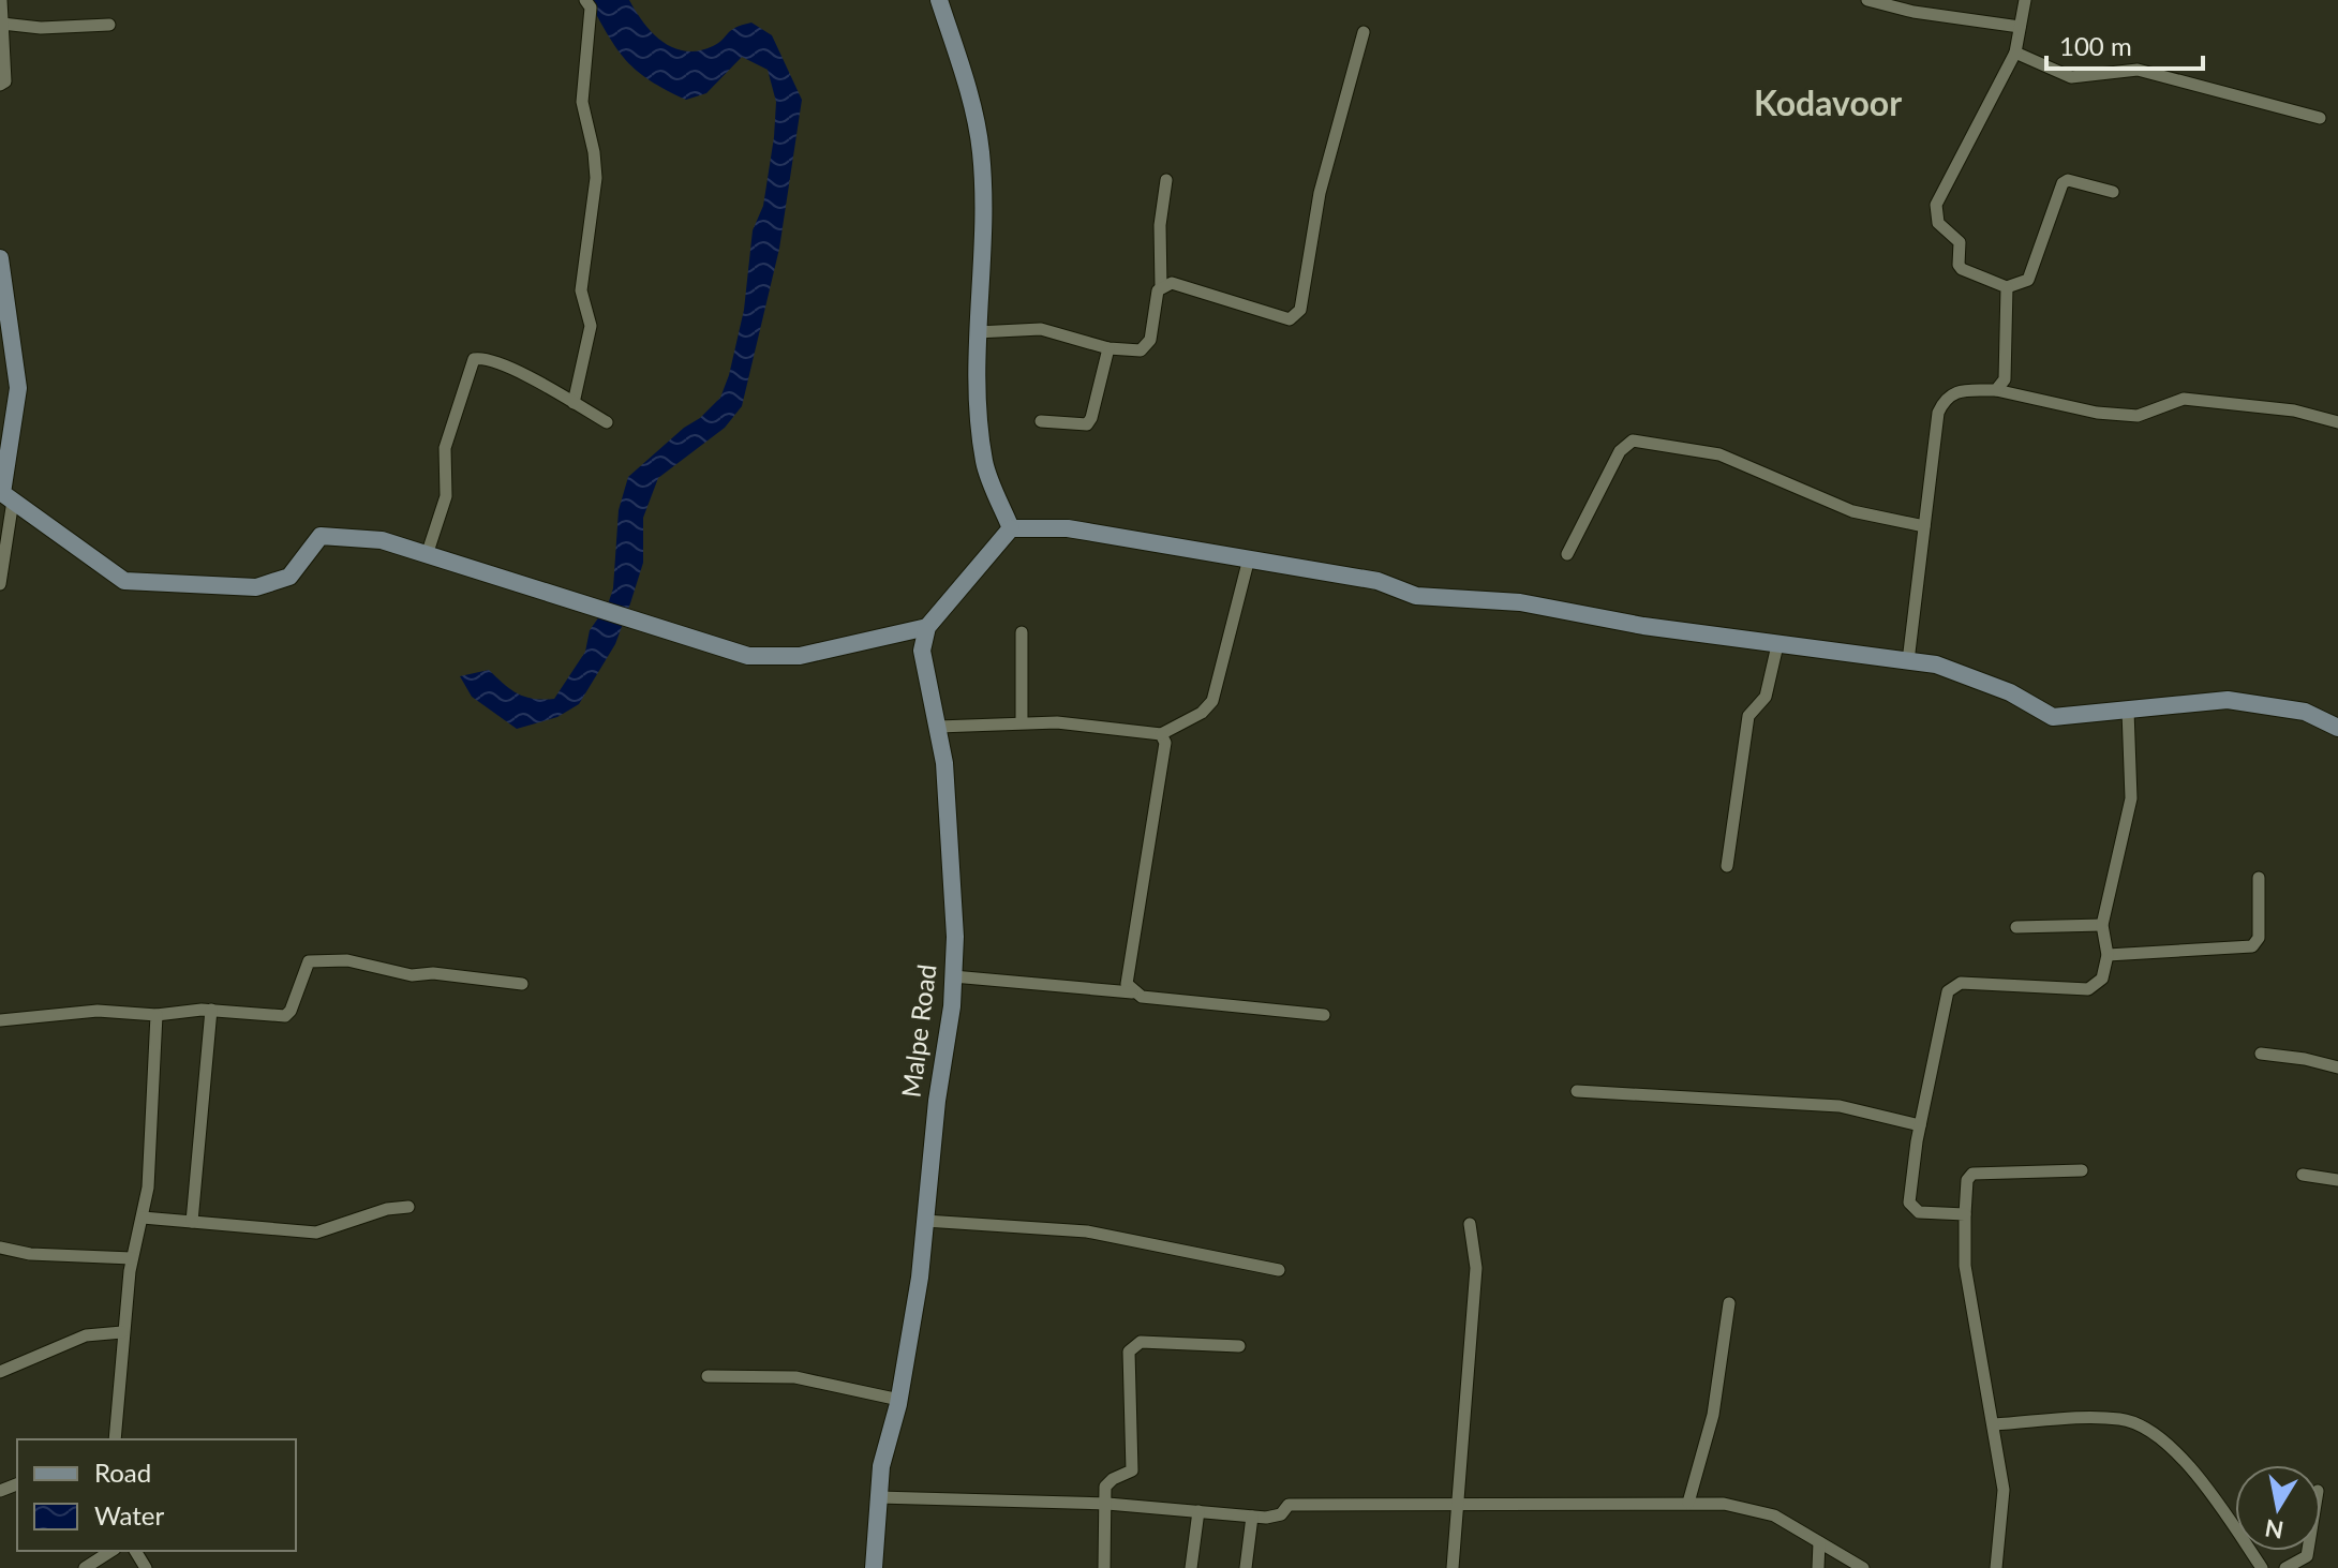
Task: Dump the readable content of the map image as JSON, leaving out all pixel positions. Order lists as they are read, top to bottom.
{
  "streets": {
    "street": ["Malpe Road"]
  },
  "districts": ["Kodavoor"],
  "legend": ["Road", "Water"],
  "scale_bar": "100 m",
  "north": "bottom"
}
